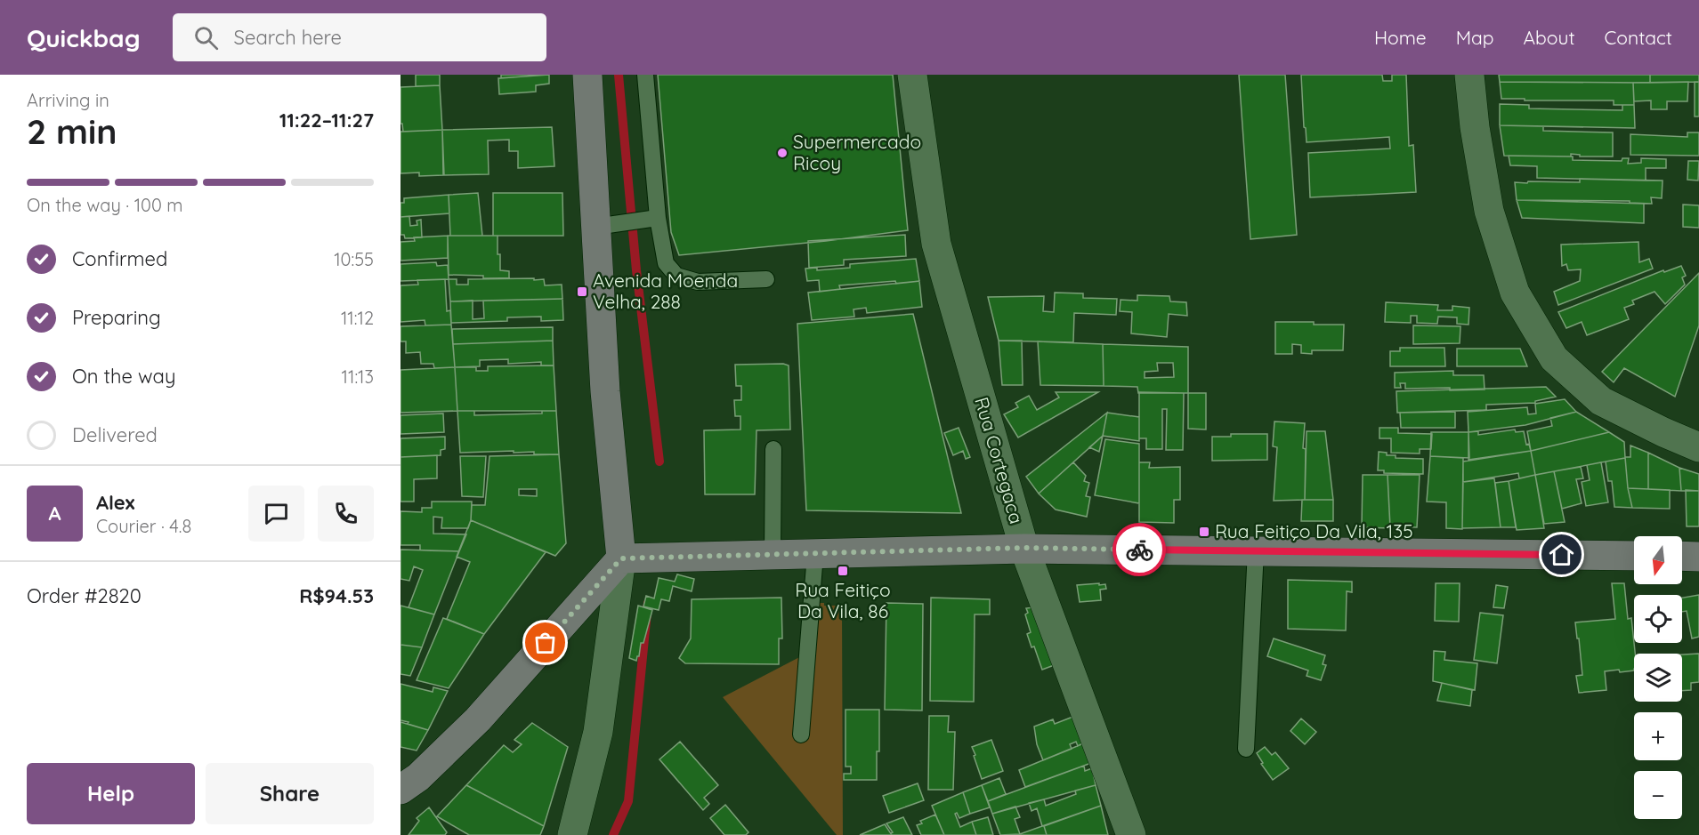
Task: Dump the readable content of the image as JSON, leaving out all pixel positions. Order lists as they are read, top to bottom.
{
  "streets": {
    "street": ["Rua Cortegaca"]
  },
  "places": {
    "other": ["Supermercado Ricoy"],
    "transit": ["Avenida Moenda Velha, 288", "Rua Feitiço Da Vila, 135", "Rua Feitiço Da Vila, 86"]
  },
  "north": "bottom",
  "page": {
    "header": "Quickbag",
    "search": "Search here",
    "nav": [
      "Home",
      "Map",
      "About",
      "Contact"
    ],
    "heading": ["2 min", "Arriving in", "11:22–11:27"],
    "panel": [
      "Alex",
      "Courier · 4.8",
      "Order #2820",
      "R$94.53"
    ],
    "bar": "On the way · 100 m",
    "list": [
      ["Confirmed", "10:55"],
      ["Preparing", "11:12"],
      ["On the way", "11:13"],
      "Delivered"
    ],
    "round": "A",
    "map_buttons": ["+", "−"],
    "buttons": ["Help", "Share"]
  }
}
